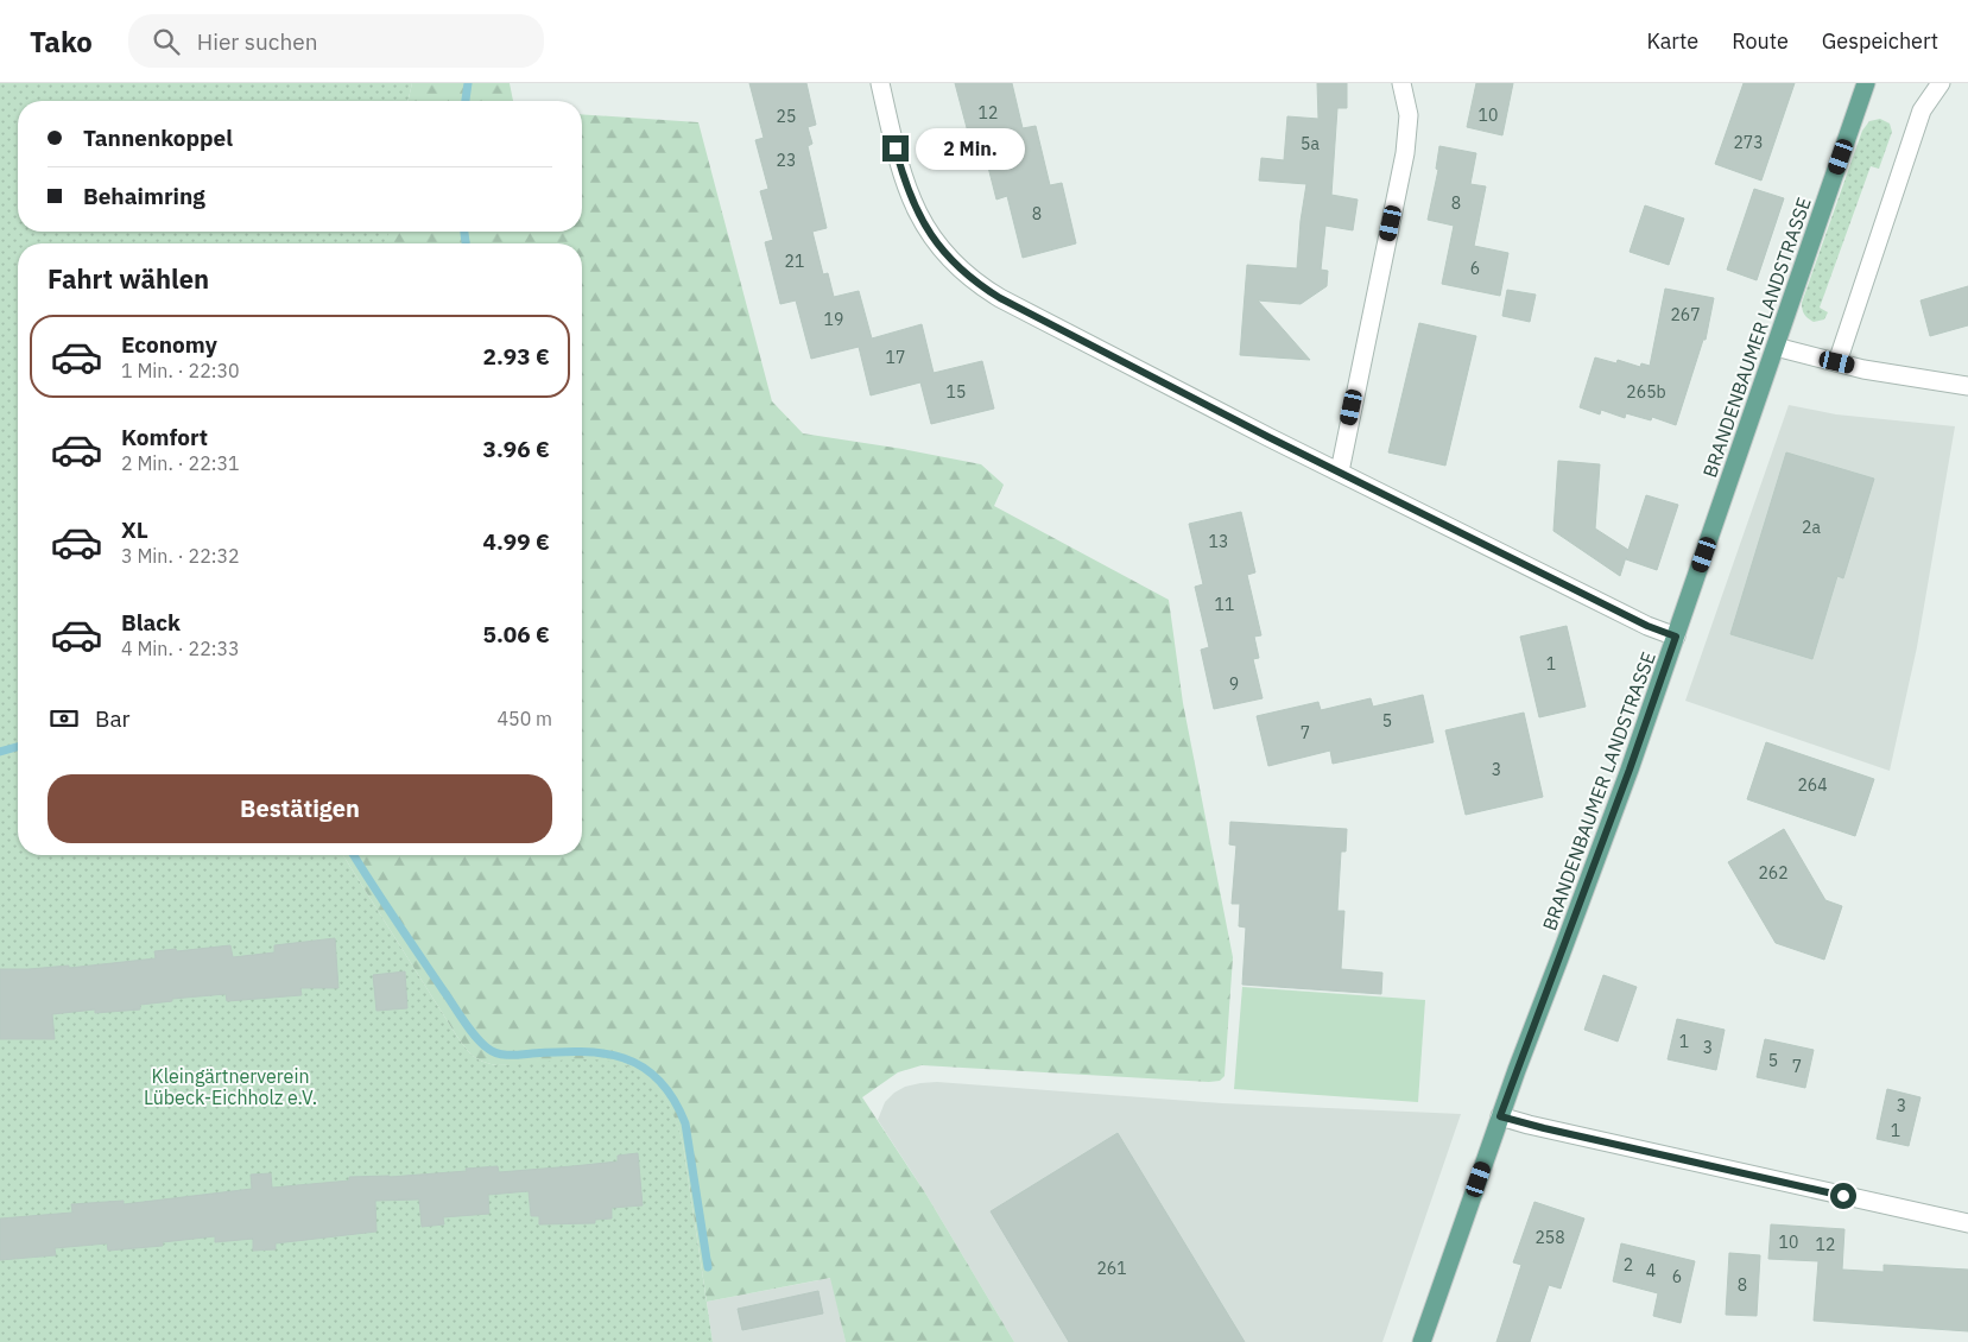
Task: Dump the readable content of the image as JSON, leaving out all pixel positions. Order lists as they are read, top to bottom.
{
  "streets": {
    "main road": ["BRANDENBAUMER LANDSTRASSE"]
  },
  "parks": ["Kleingärtnerverein Lübeck-Eichholz e.V."],
  "house_numbers": [
    "12",
    "10",
    "25",
    "273",
    "5a",
    "23",
    "8",
    "8",
    "21",
    "6",
    "267",
    "19",
    "17",
    "15",
    "265b",
    "2a",
    "13",
    "11",
    "1",
    "9",
    "5",
    "7",
    "3",
    "264",
    "262",
    "1",
    "3",
    "5",
    "7",
    "3",
    "1",
    "258",
    "10",
    "12",
    "2",
    "261",
    "4",
    "6",
    "8"
  ],
  "page": {
    "header": "Tako",
    "search": "Hier suchen",
    "nav": ["Karte", "Route", "Gespeichert"],
    "banner": ["Tannenkoppel", "Behaimring"],
    "bubble": "2 Min.",
    "heading": "Fahrt wählen",
    "list": [
      {
        "name": "Economy",
        "note": "1 Min. · 22:30",
        "value": "2.93 €"
      },
      {
        "name": "Komfort",
        "note": "2 Min. · 22:31",
        "value": "3.96 €"
      },
      {
        "name": "XL",
        "note": "3 Min. · 22:32",
        "value": "4.99 €"
      },
      {
        "name": "Black",
        "note": "4 Min. · 22:33",
        "value": "5.06 €"
      }
    ],
    "pay": ["Bar", "450 m"],
    "buttons": "Bestätigen"
  }
}
